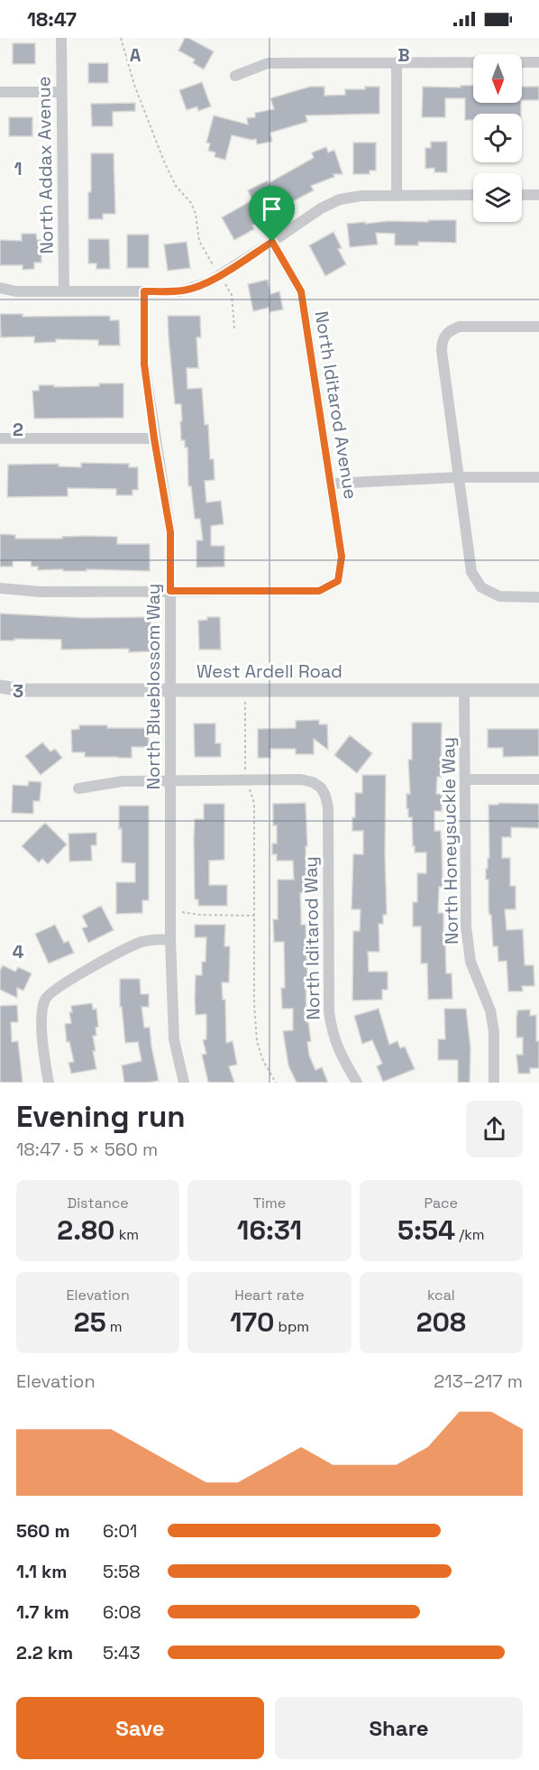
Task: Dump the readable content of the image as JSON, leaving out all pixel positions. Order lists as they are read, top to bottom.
{
  "streets": {
    "street": [
      "North Addax Avenue",
      "North Iditarod Avenue",
      "West Ardell Road",
      "North Blueblossom Way",
      "North Honeysuckle Way",
      "North Iditarod Way"
    ]
  },
  "crossings": [
    ["North Iditarod Avenue", "North Blueblossom Way"],
    ["West Ardell Road", "North Blueblossom Way"],
    ["West Ardell Road", "North Honeysuckle Way"],
    ["North Blueblossom Way", "North Iditarod Way"]
  ],
  "north": "bottom",
  "page": {
    "status": "18:47",
    "heading": ["Evening run", "18:47 · 5 × 560 m"],
    "stats": [
      ["Distance", "2.80 km"],
      ["Time", "16:31"],
      ["Pace", "5:54 /km"],
      ["Elevation", "25 m"],
      ["Heart rate", "170 bpm"],
      ["kcal", "208"]
    ],
    "chart": ["Elevation", "213–217 m"],
    "list": [
      {
        "name": "560 m",
        "note": "6:01"
      },
      {
        "name": "1.1 km",
        "note": "5:58"
      },
      {
        "name": "1.7 km",
        "note": "6:08"
      },
      {
        "name": "2.2 km",
        "note": "5:43"
      }
    ],
    "buttons": ["Save", "Share"]
  },
  "grid": {
    "columns": ["A", "B"],
    "rows": [
      "1",
      "2",
      "3",
      "4"
    ]
  }
}
